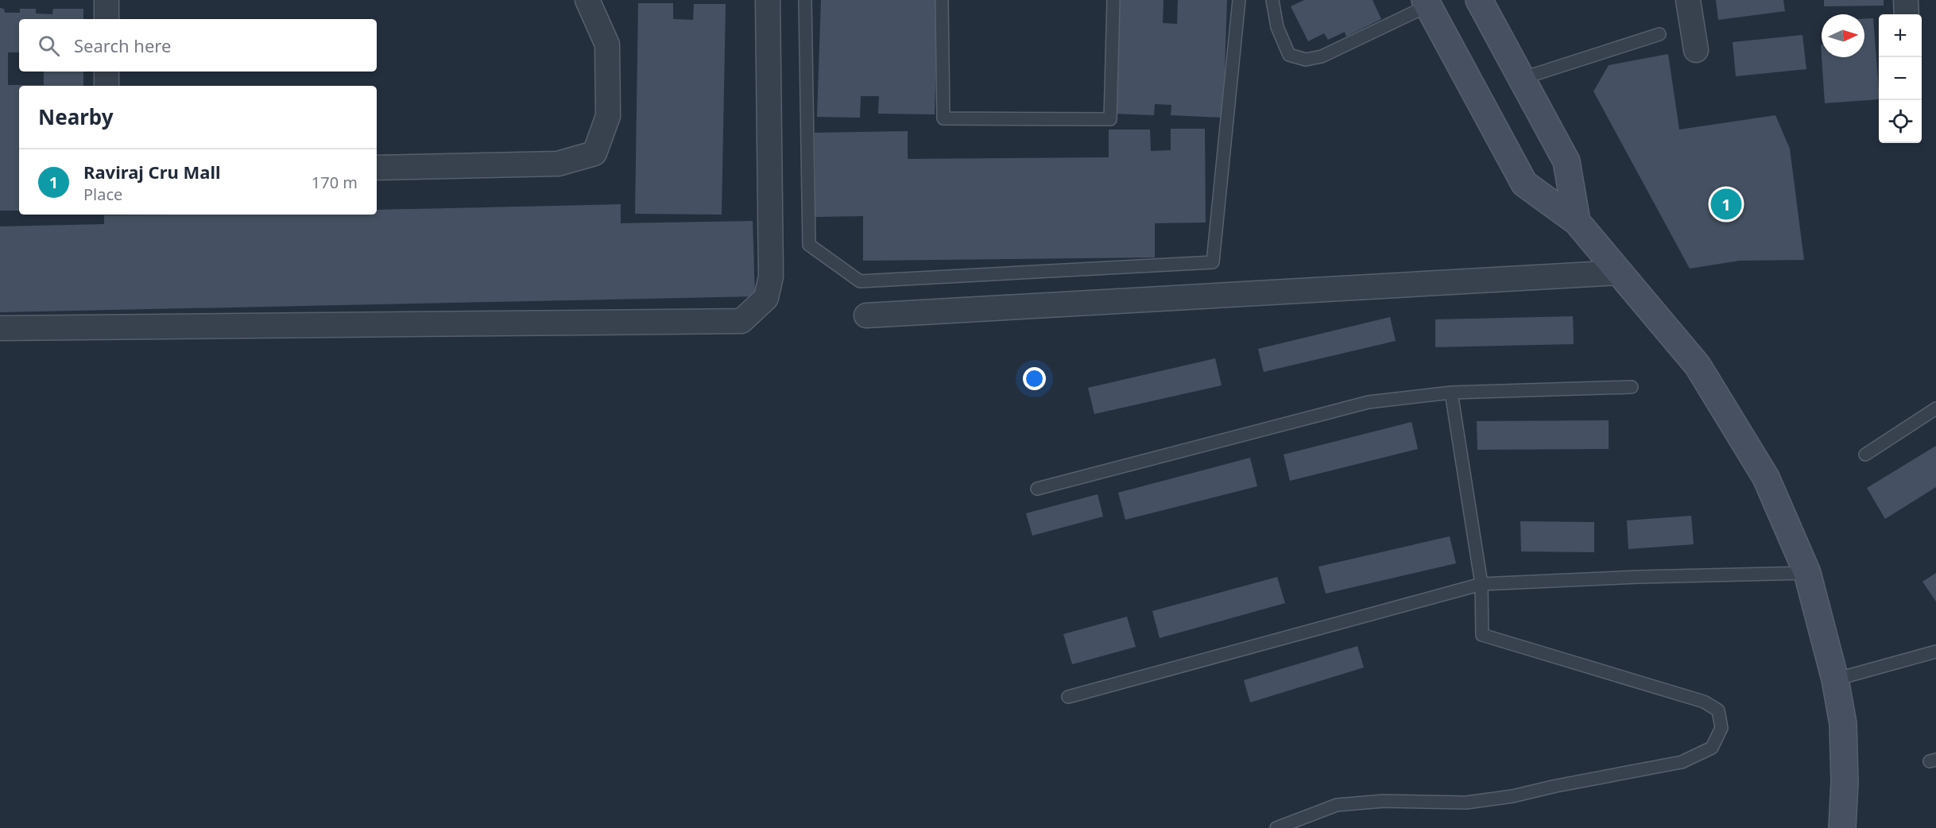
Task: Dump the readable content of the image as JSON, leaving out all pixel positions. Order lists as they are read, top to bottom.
{
  "north": "right",
  "page": {
    "map_buttons": ["+", "−"],
    "search": "Search here",
    "heading": "Nearby",
    "list": [
      {
        "mark": "1",
        "name": "Raviraj Cru Mall",
        "note": "Place",
        "value": "170 m"
      }
    ],
    "pins": "1"
  }
}
